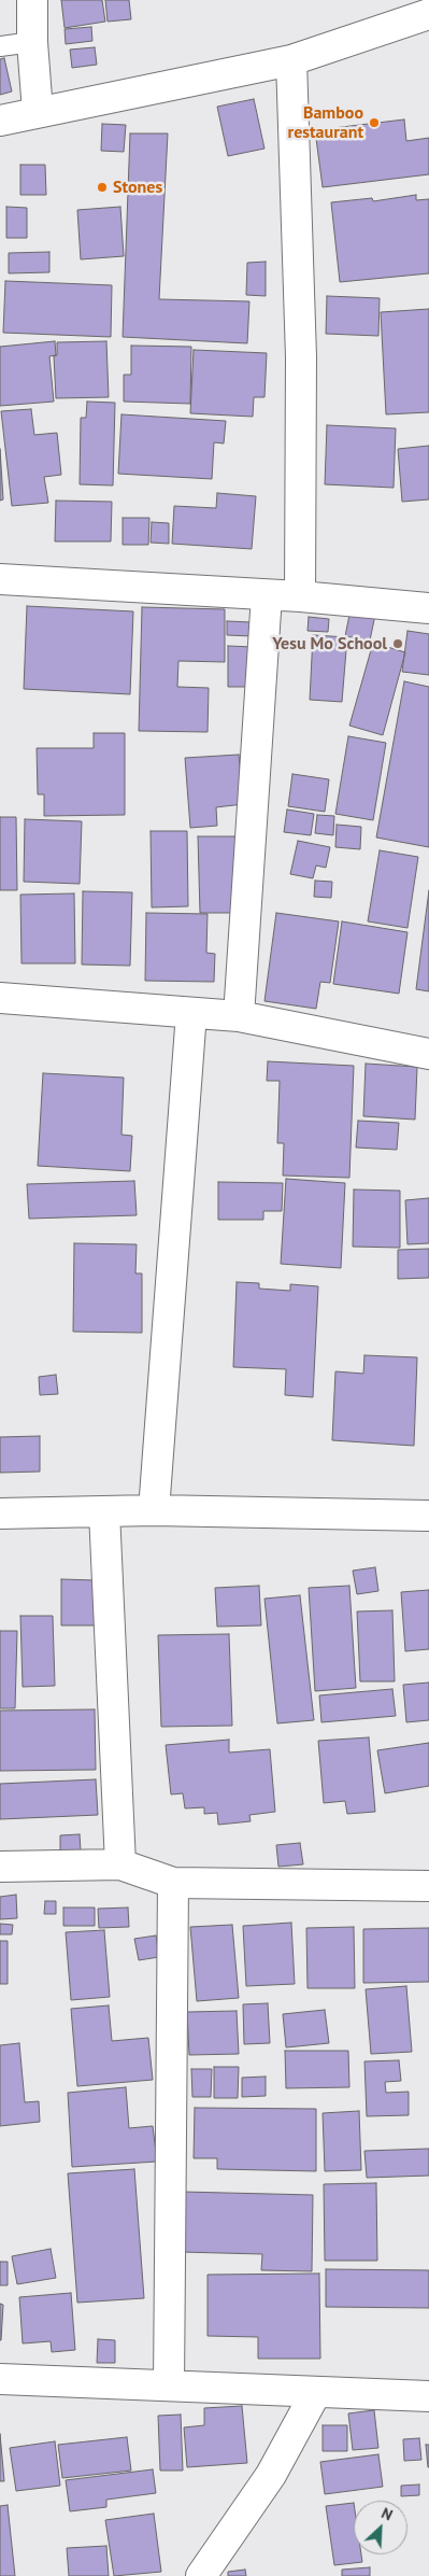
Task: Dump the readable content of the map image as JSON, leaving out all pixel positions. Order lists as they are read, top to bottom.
{
  "places": ["Bamboo restaurant", "Stones", "Yesu Mo School"],
  "north": "top right"
}
